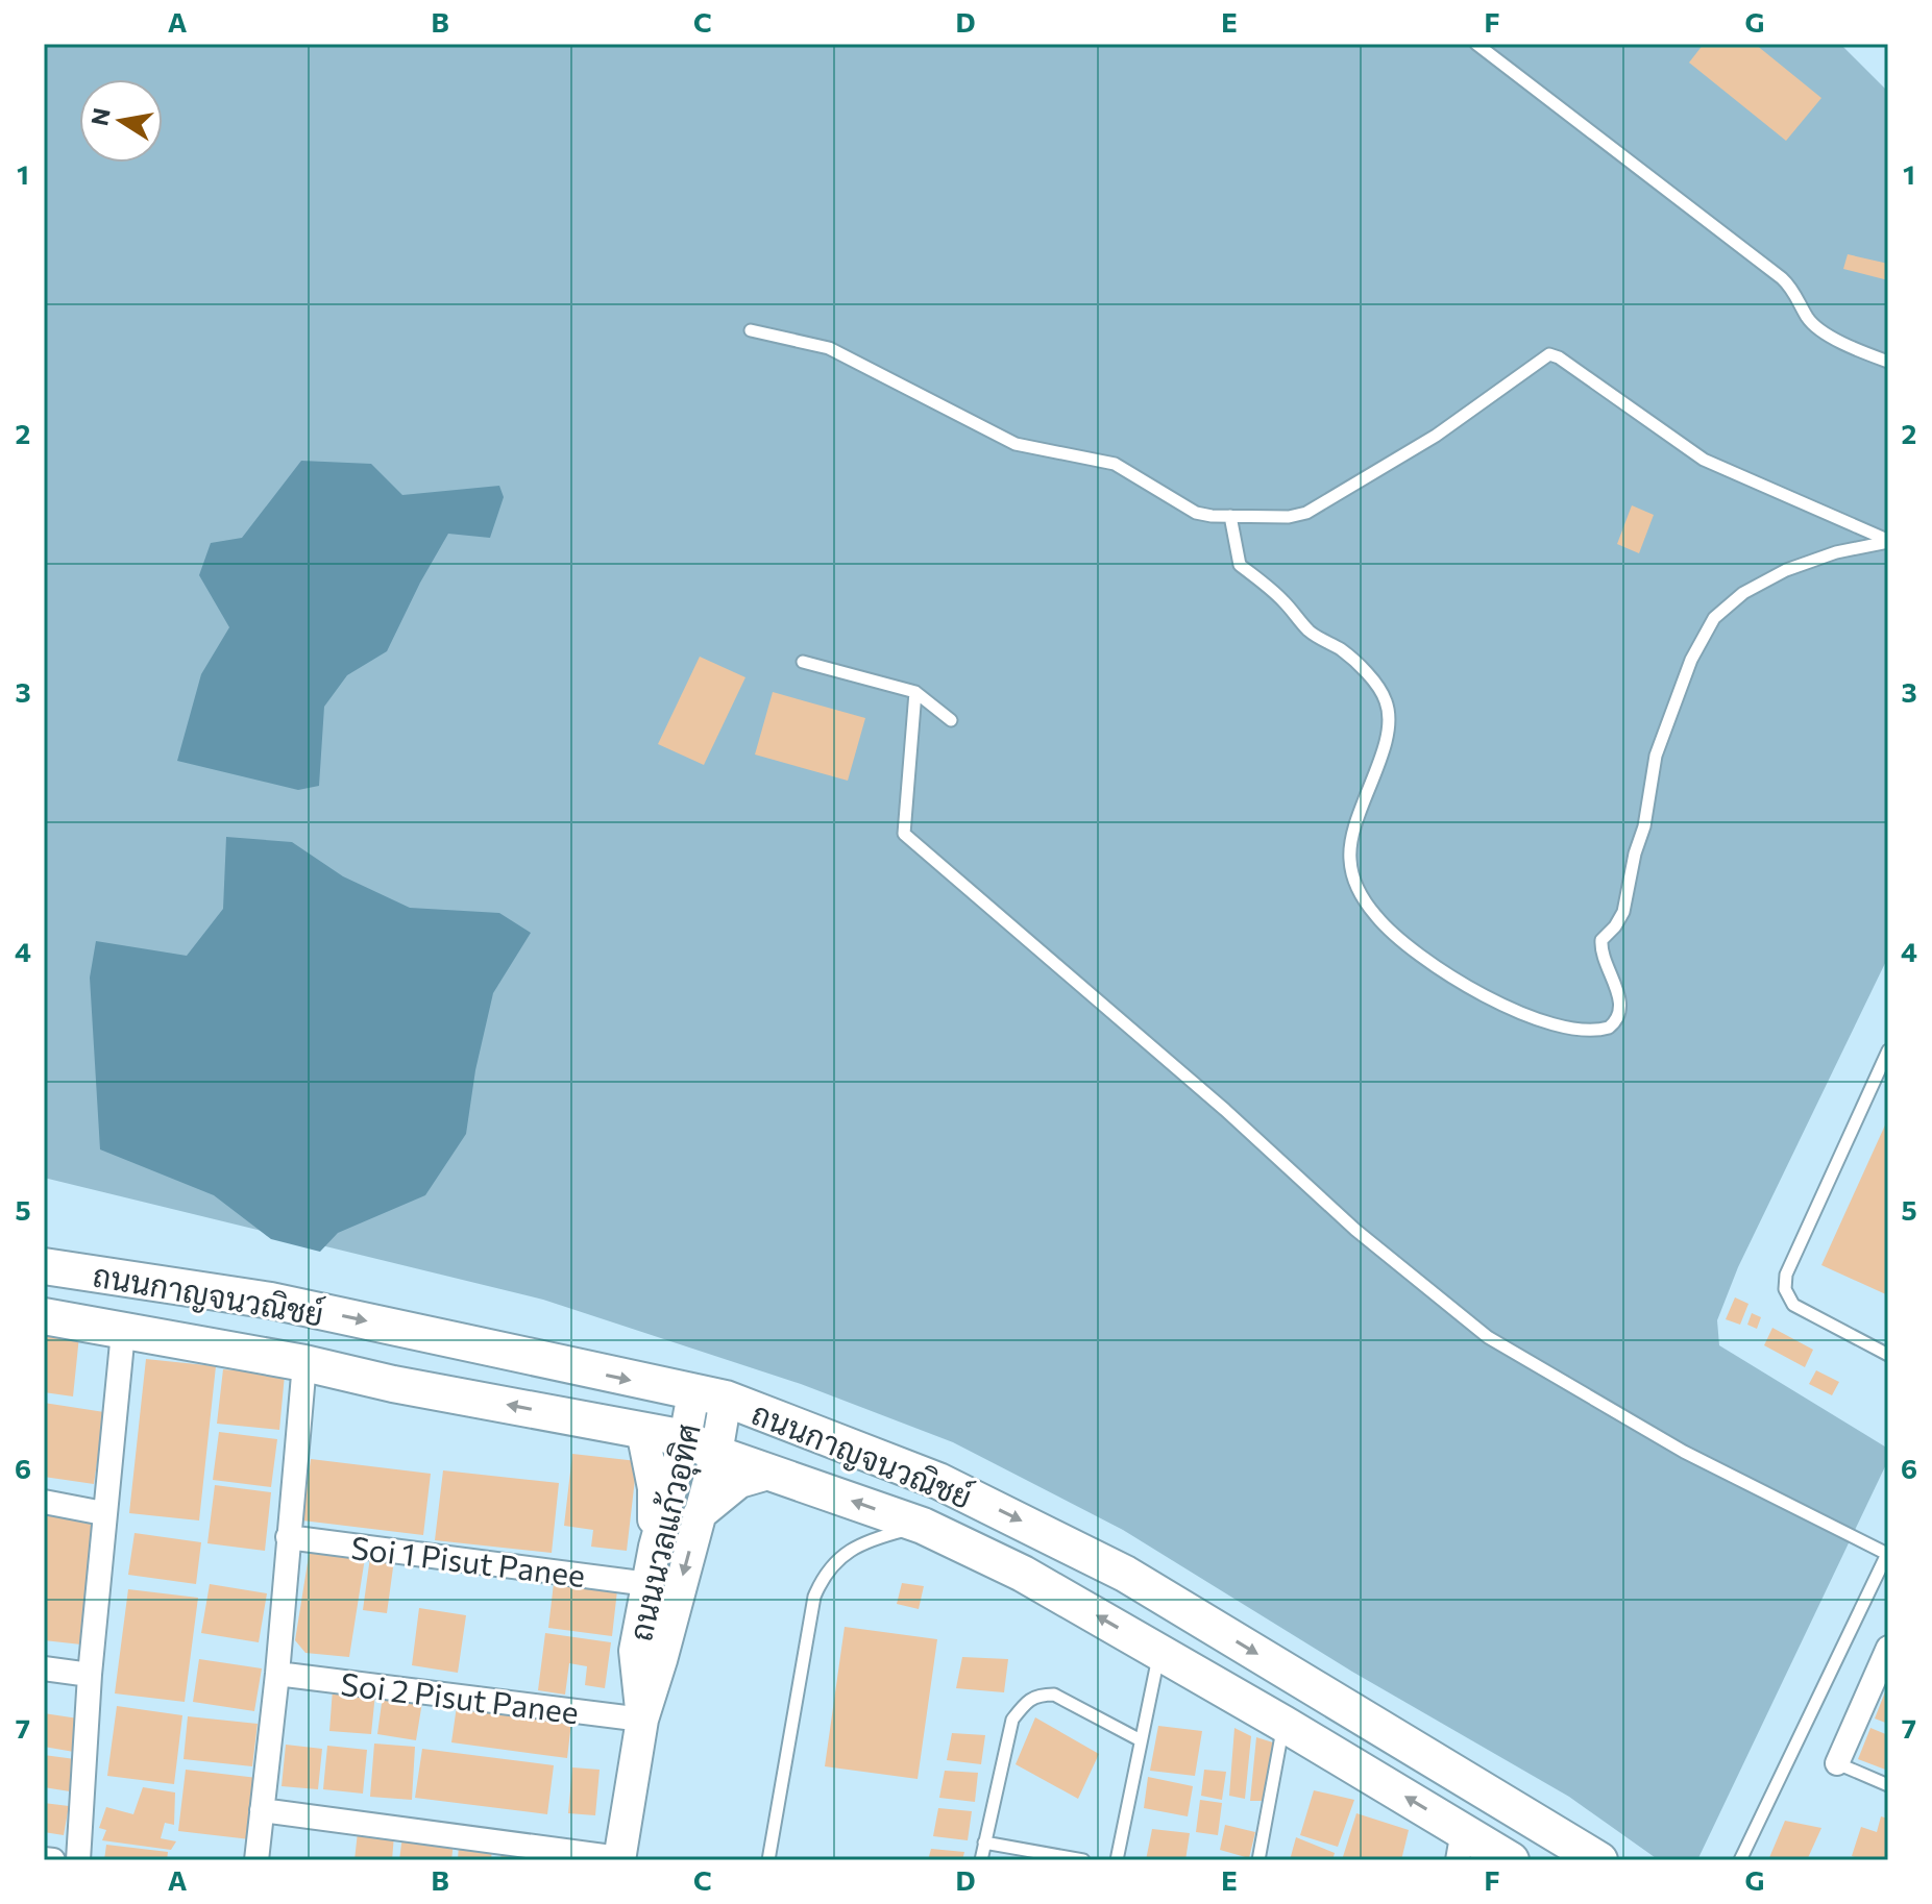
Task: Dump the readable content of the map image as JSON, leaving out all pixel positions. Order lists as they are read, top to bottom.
{
  "streets": {
    "main road": ["ถนนกาญจนวณิชย์"],
    "street": ["ถนนนวลแก้วอุทิศ", "Soi 1 Pisut Panee", "Soi 2 Pisut Panee"]
  },
  "crossings": [
    ["ถนนกาญจนวณิชย์", "ถนนนวลแก้วอุทิศ"],
    ["ถนนนวลแก้วอุทิศ", "Soi 1 Pisut Panee"],
    ["ถนนนวลแก้วอุทิศ", "Soi 2 Pisut Panee"]
  ],
  "north": "left",
  "grid": {
    "columns": [
      "A",
      "B",
      "C",
      "D",
      "E",
      "F",
      "G"
    ],
    "rows": [
      "1",
      "2",
      "3",
      "4",
      "5",
      "6",
      "7"
    ]
  }
}
